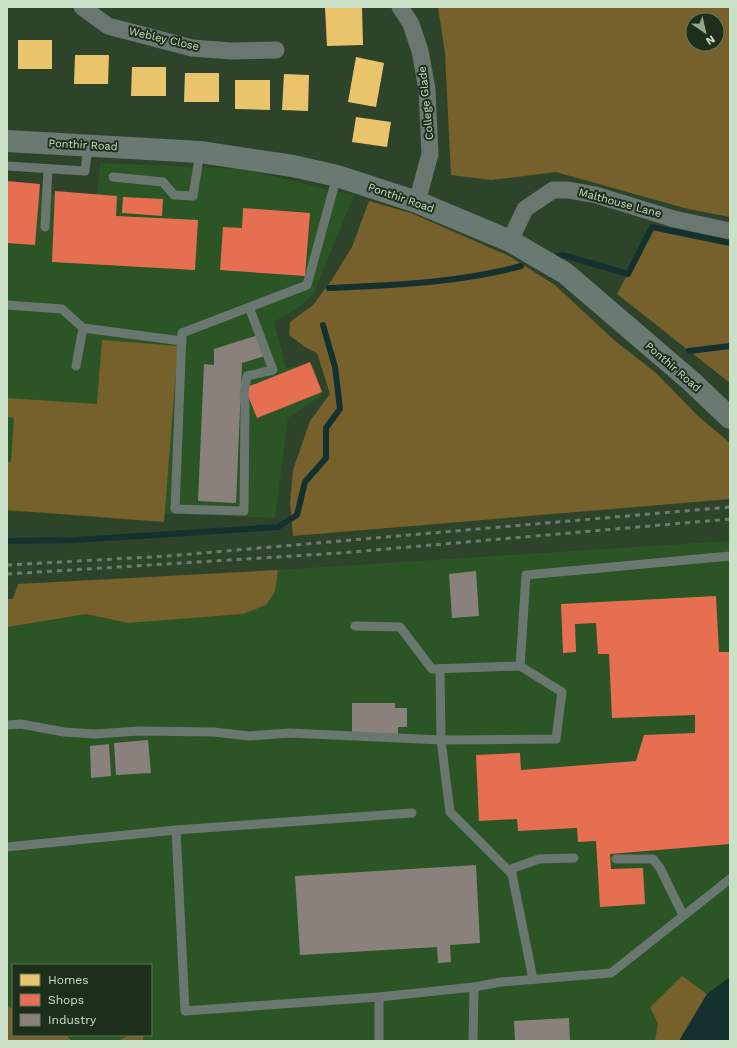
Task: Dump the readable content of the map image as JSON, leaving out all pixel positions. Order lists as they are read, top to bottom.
{
  "streets": {
    "main road": ["Ponthir Road"],
    "street": ["Webley Close", "College Glade", "Malthouse Lane"]
  },
  "crossings": [
    ["College Glade", "Ponthir Road"],
    ["Ponthir Road", "Malthouse Lane"]
  ],
  "legend": ["Homes", "Shops", "Industry"],
  "north": "bottom right"
}
